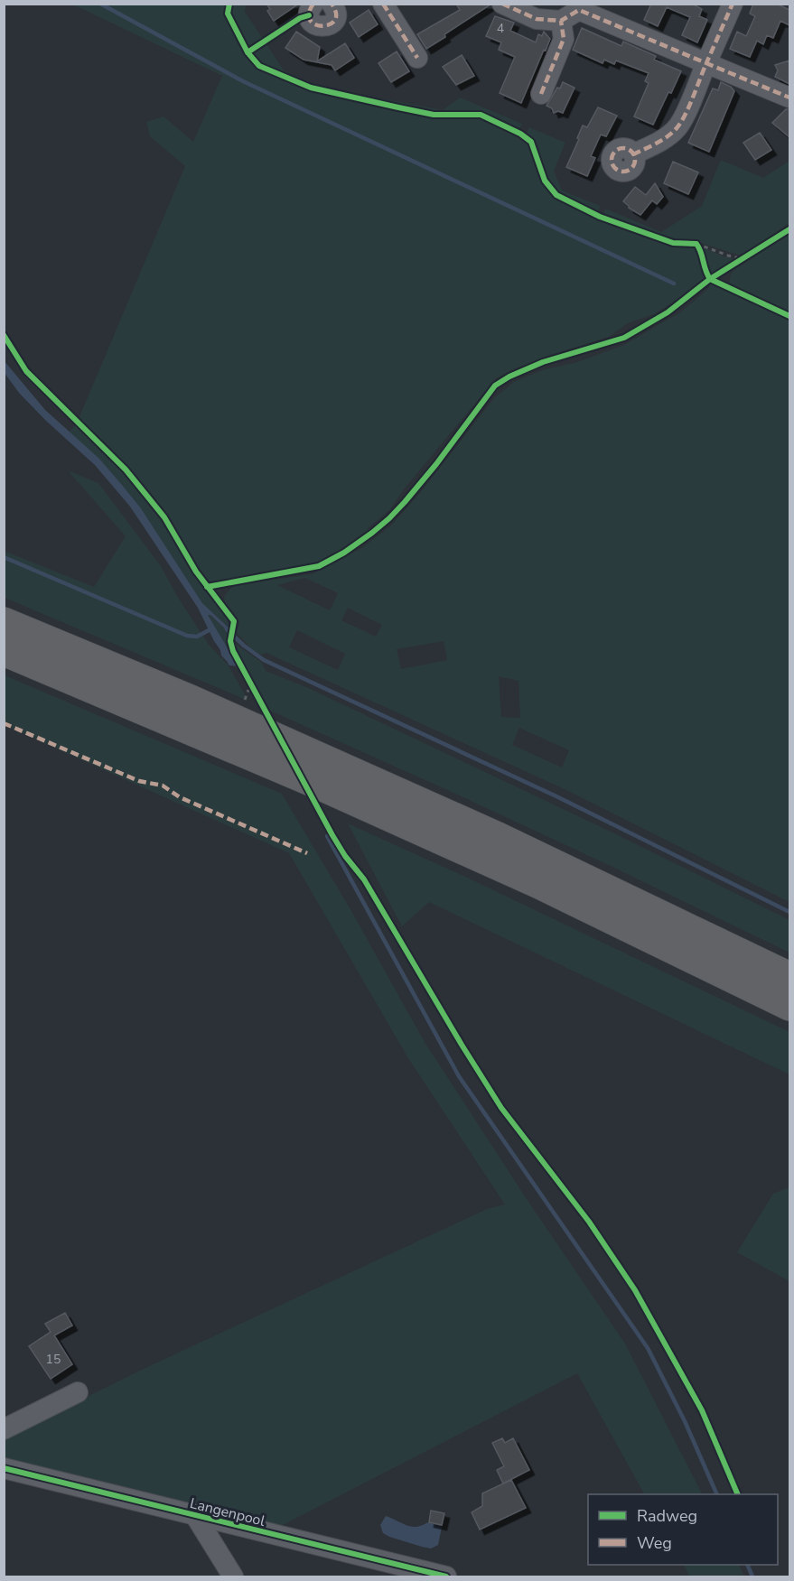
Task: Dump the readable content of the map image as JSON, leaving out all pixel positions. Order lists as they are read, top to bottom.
{
  "streets": {
    "street": ["Langenpool"]
  },
  "house_numbers": ["4", "15"],
  "legend": ["Radweg", "Weg"]
}
